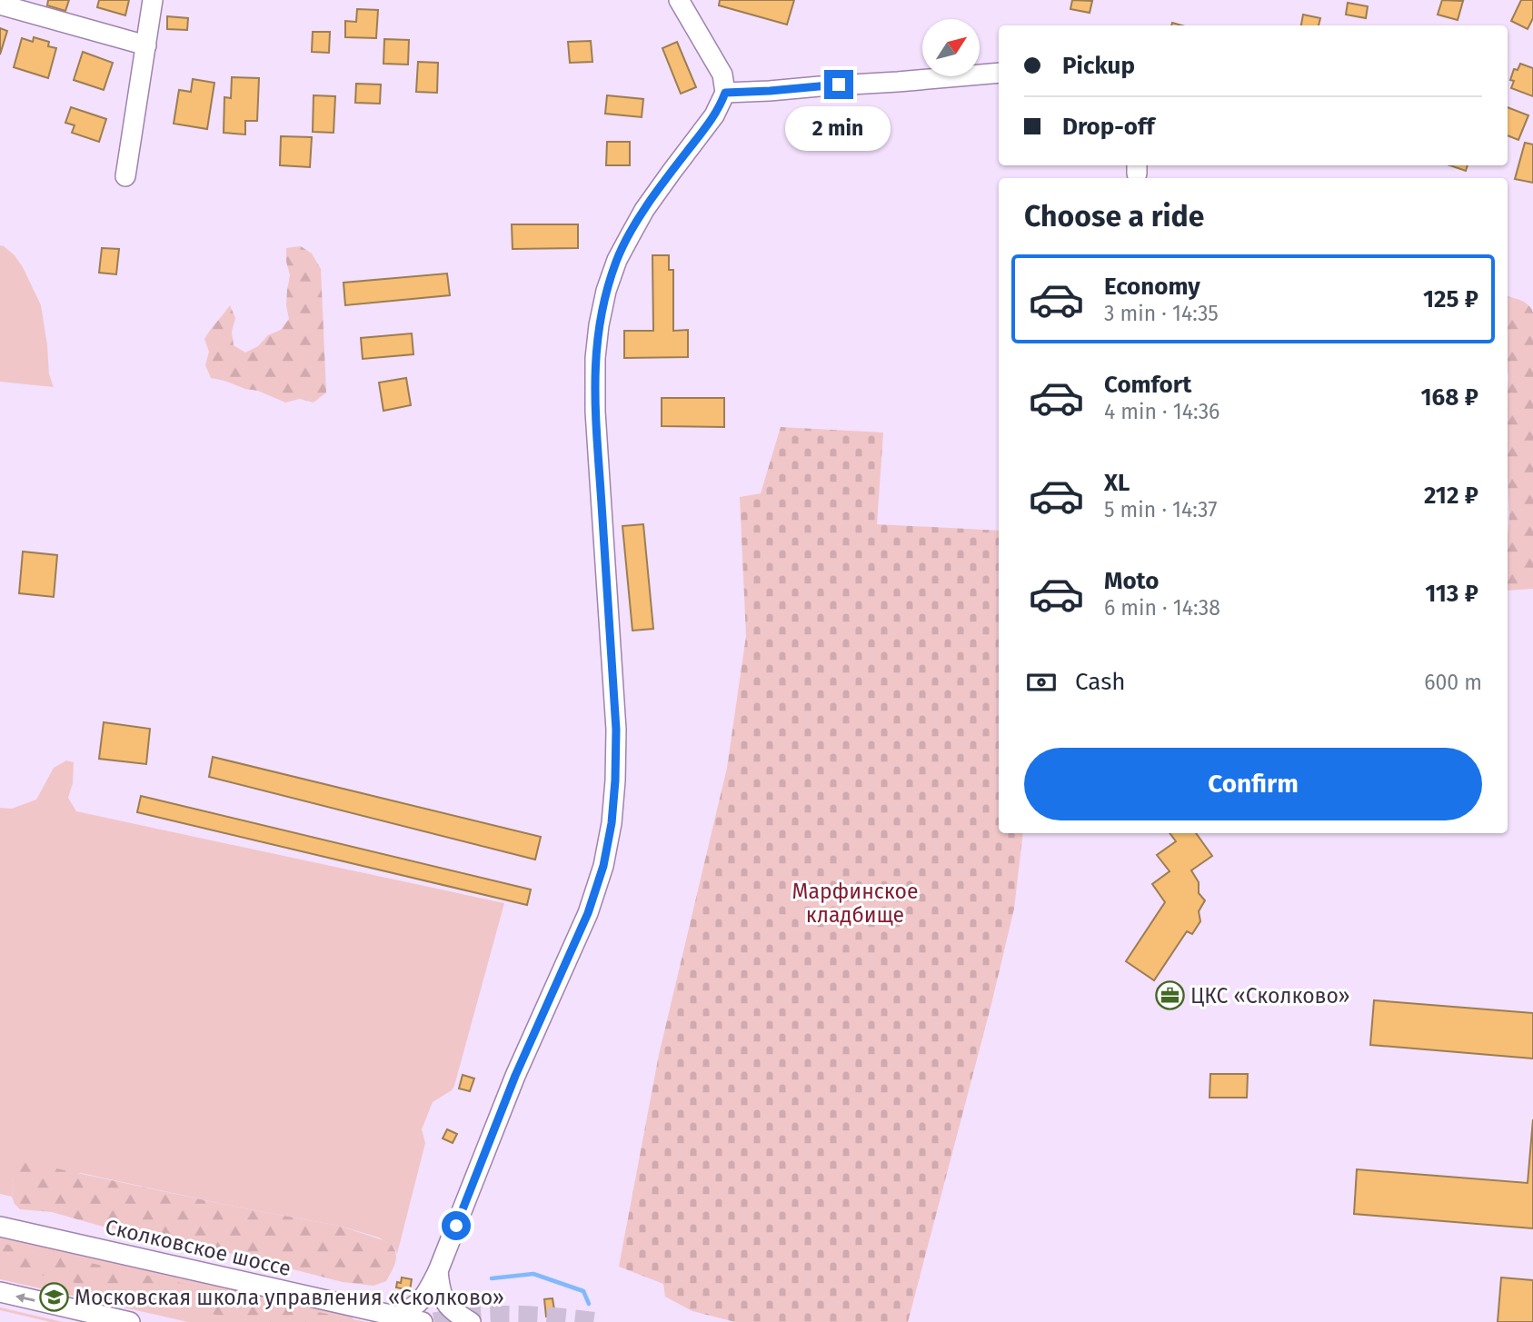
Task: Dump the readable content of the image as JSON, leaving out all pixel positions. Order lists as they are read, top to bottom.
{
  "streets": {
    "street": ["Сколковское шоссе"]
  },
  "parks": ["Марфинское кладбище"],
  "places": {
    "office": ["ЦКС «Сколково»"],
    "school or university": ["Московская школа управления «Сколково»"]
  },
  "north": "top right",
  "page": {
    "banner": ["Pickup", "Drop-off"],
    "bubble": "2 min",
    "heading": "Choose a ride",
    "list": [
      {
        "name": "Economy",
        "note": "3 min · 14:35",
        "value": "125 ₽"
      },
      {
        "name": "Comfort",
        "note": "4 min · 14:36",
        "value": "168 ₽"
      },
      {
        "name": "XL",
        "note": "5 min · 14:37",
        "value": "212 ₽"
      },
      {
        "name": "Moto",
        "note": "6 min · 14:38",
        "value": "113 ₽"
      }
    ],
    "pay": ["Cash", "600 m"],
    "buttons": "Confirm"
  }
}
